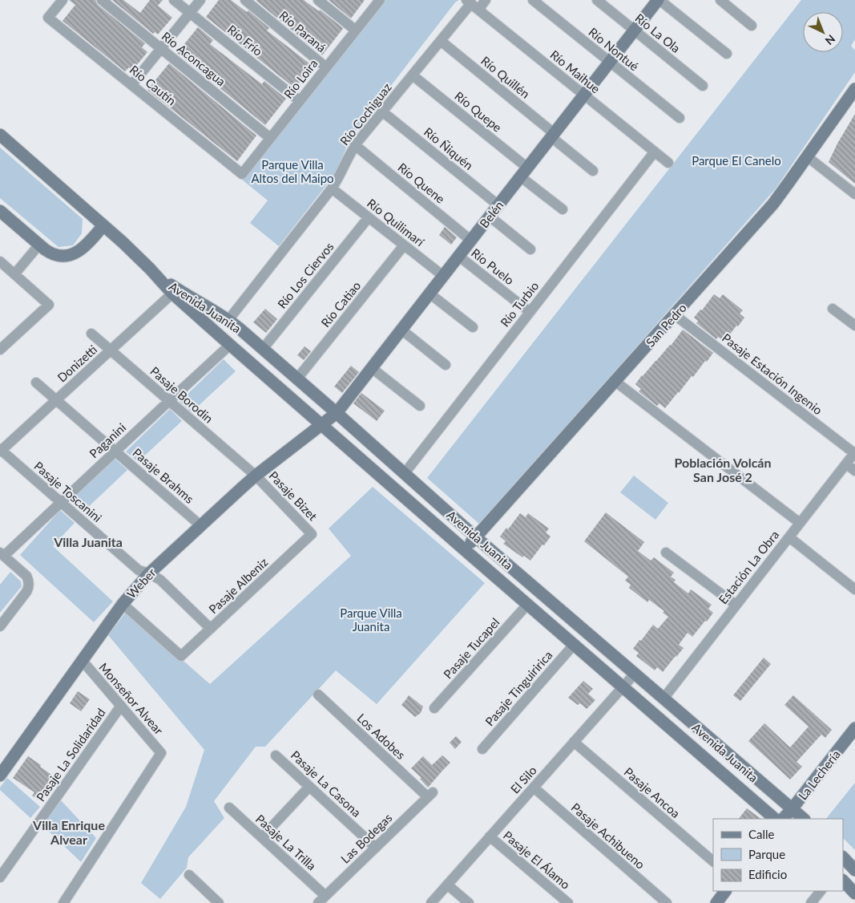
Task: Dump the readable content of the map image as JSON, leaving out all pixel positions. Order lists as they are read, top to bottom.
{
  "streets": {
    "main road": [
      "Belén",
      "Avenida Juanita",
      "San Pedro",
      "Weber",
      "La Lechería"
    ],
    "street": [
      "Río Paraná",
      "Río La Ola",
      "Río Frío",
      "Río Nontué",
      "Río Aconcagua",
      "Río Maihue",
      "Río Quillén",
      "Río Loira",
      "Río Cautín",
      "Río Quepe",
      "Río Cochiguaz",
      "Río Ñiquén",
      "Río Quene",
      "Río Quilimarí",
      "Río Puelo",
      "Río Los Ciervos",
      "Río Catiao",
      "Río Turbio",
      "Donizetti",
      "Pasaje Estación Ingenio",
      "Pasaje Borodin",
      "Paganini",
      "Pasaje Brahms",
      "Pasaje Toscanini",
      "Pasaje Bizet",
      "Estación La Obra",
      "Pasaje Albeniz",
      "Pasaje Tucapel",
      "Pasaje Tinguiririca",
      "Monseñor Alvear",
      "Los Adobes",
      "Pasaje La Solidaridad",
      "El Silo",
      "Pasaje La Casona",
      "Pasaje Ancoa",
      "Pasaje Achibueno",
      "Las Bodegas",
      "Pasaje La Trilla",
      "Pasaje El Álamo"
    ]
  },
  "crossings": [
    ["Río Paraná", "Río Loira"],
    ["Río La Ola", "Belén"],
    ["Río Frío", "Río Loira"],
    ["Río Nontué", "Belén"],
    ["Río Aconcagua", "Río Loira"],
    ["Río Maihue", "Río Cochiguaz"],
    ["Río Maihue", "Belén"],
    ["Río Maihue", "Río Turbio"],
    ["Río Quillén", "Río Cochiguaz"],
    ["Río Quillén", "Belén"],
    ["Río Loira", "Río Cautín"],
    ["Río Quepe", "Río Cochiguaz"],
    ["Río Quepe", "Belén"],
    ["Río Cochiguaz", "Río Ñiquén"],
    ["Río Cochiguaz", "Río Quene"],
    ["Río Cochiguaz", "Río Quilimarí"],
    ["Río Cochiguaz", "Avenida Juanita"],
    ["Río Ñiquén", "Belén"],
    ["Río Quene", "Belén"],
    ["Belén", "Río Quilimarí"],
    ["Belén", "Río Puelo"],
    ["Belén", "Avenida Juanita"],
    ["Belén", "Weber"],
    ["Río Quilimarí", "Río Los Ciervos"],
    ["Río Quilimarí", "Río Catiao"],
    ["Río Puelo", "Río Turbio"],
    ["Río Los Ciervos", "Avenida Juanita"],
    ["Río Catiao", "Avenida Juanita"],
    ["Río Turbio", "Avenida Juanita"],
    ["Avenida Juanita", "San Pedro"],
    ["Avenida Juanita", "Donizetti"],
    ["Avenida Juanita", "Paganini"],
    ["Avenida Juanita", "Estación La Obra"],
    ["Avenida Juanita", "Weber"],
    ["Avenida Juanita", "Pasaje Tucapel"],
    ["Avenida Juanita", "Pasaje Tinguiririca"],
    ["Avenida Juanita", "La Lechería"],
    ["Avenida Juanita", "El Silo"],
    ["San Pedro", "Pasaje Estación Ingenio"],
    ["Donizetti", "Pasaje Borodin"],
    ["Donizetti", "Pasaje Brahms"],
    ["Donizetti", "Pasaje Toscanini"],
    ["Pasaje Estación Ingenio", "Estación La Obra"],
    ["Pasaje Borodin", "Paganini"],
    ["Pasaje Borodin", "Pasaje Bizet"],
    ["Pasaje Borodin", "Weber"],
    ["Paganini", "Pasaje Brahms"],
    ["Paganini", "Pasaje Toscanini"],
    ["Pasaje Brahms", "Weber"],
    ["Pasaje Toscanini", "Weber"],
    ["Pasaje Toscanini", "Pasaje Albeniz"],
    ["Pasaje Bizet", "Weber"],
    ["Pasaje Bizet", "Pasaje Albeniz"],
    ["Weber", "Pasaje Albeniz"],
    ["Weber", "Monseñor Alvear"],
    ["Monseñor Alvear", "Pasaje La Solidaridad"],
    ["Los Adobes", "Las Bodegas"],
    ["El Silo", "Pasaje Ancoa"],
    ["El Silo", "Pasaje Achibueno"],
    ["El Silo", "Pasaje El Álamo"],
    ["Pasaje La Casona", "Las Bodegas"],
    ["Las Bodegas", "Pasaje La Trilla"]
  ],
  "districts": ["Población Volcán San José 2", "Villa Juanita", "Villa Enrique Alvear"],
  "parks": ["Parque El Canelo", "Parque Villa Altos del Maipo", "Parque Villa Juanita"],
  "legend": ["Calle", "Parque", "Edificio"],
  "north": "bottom right"
}
